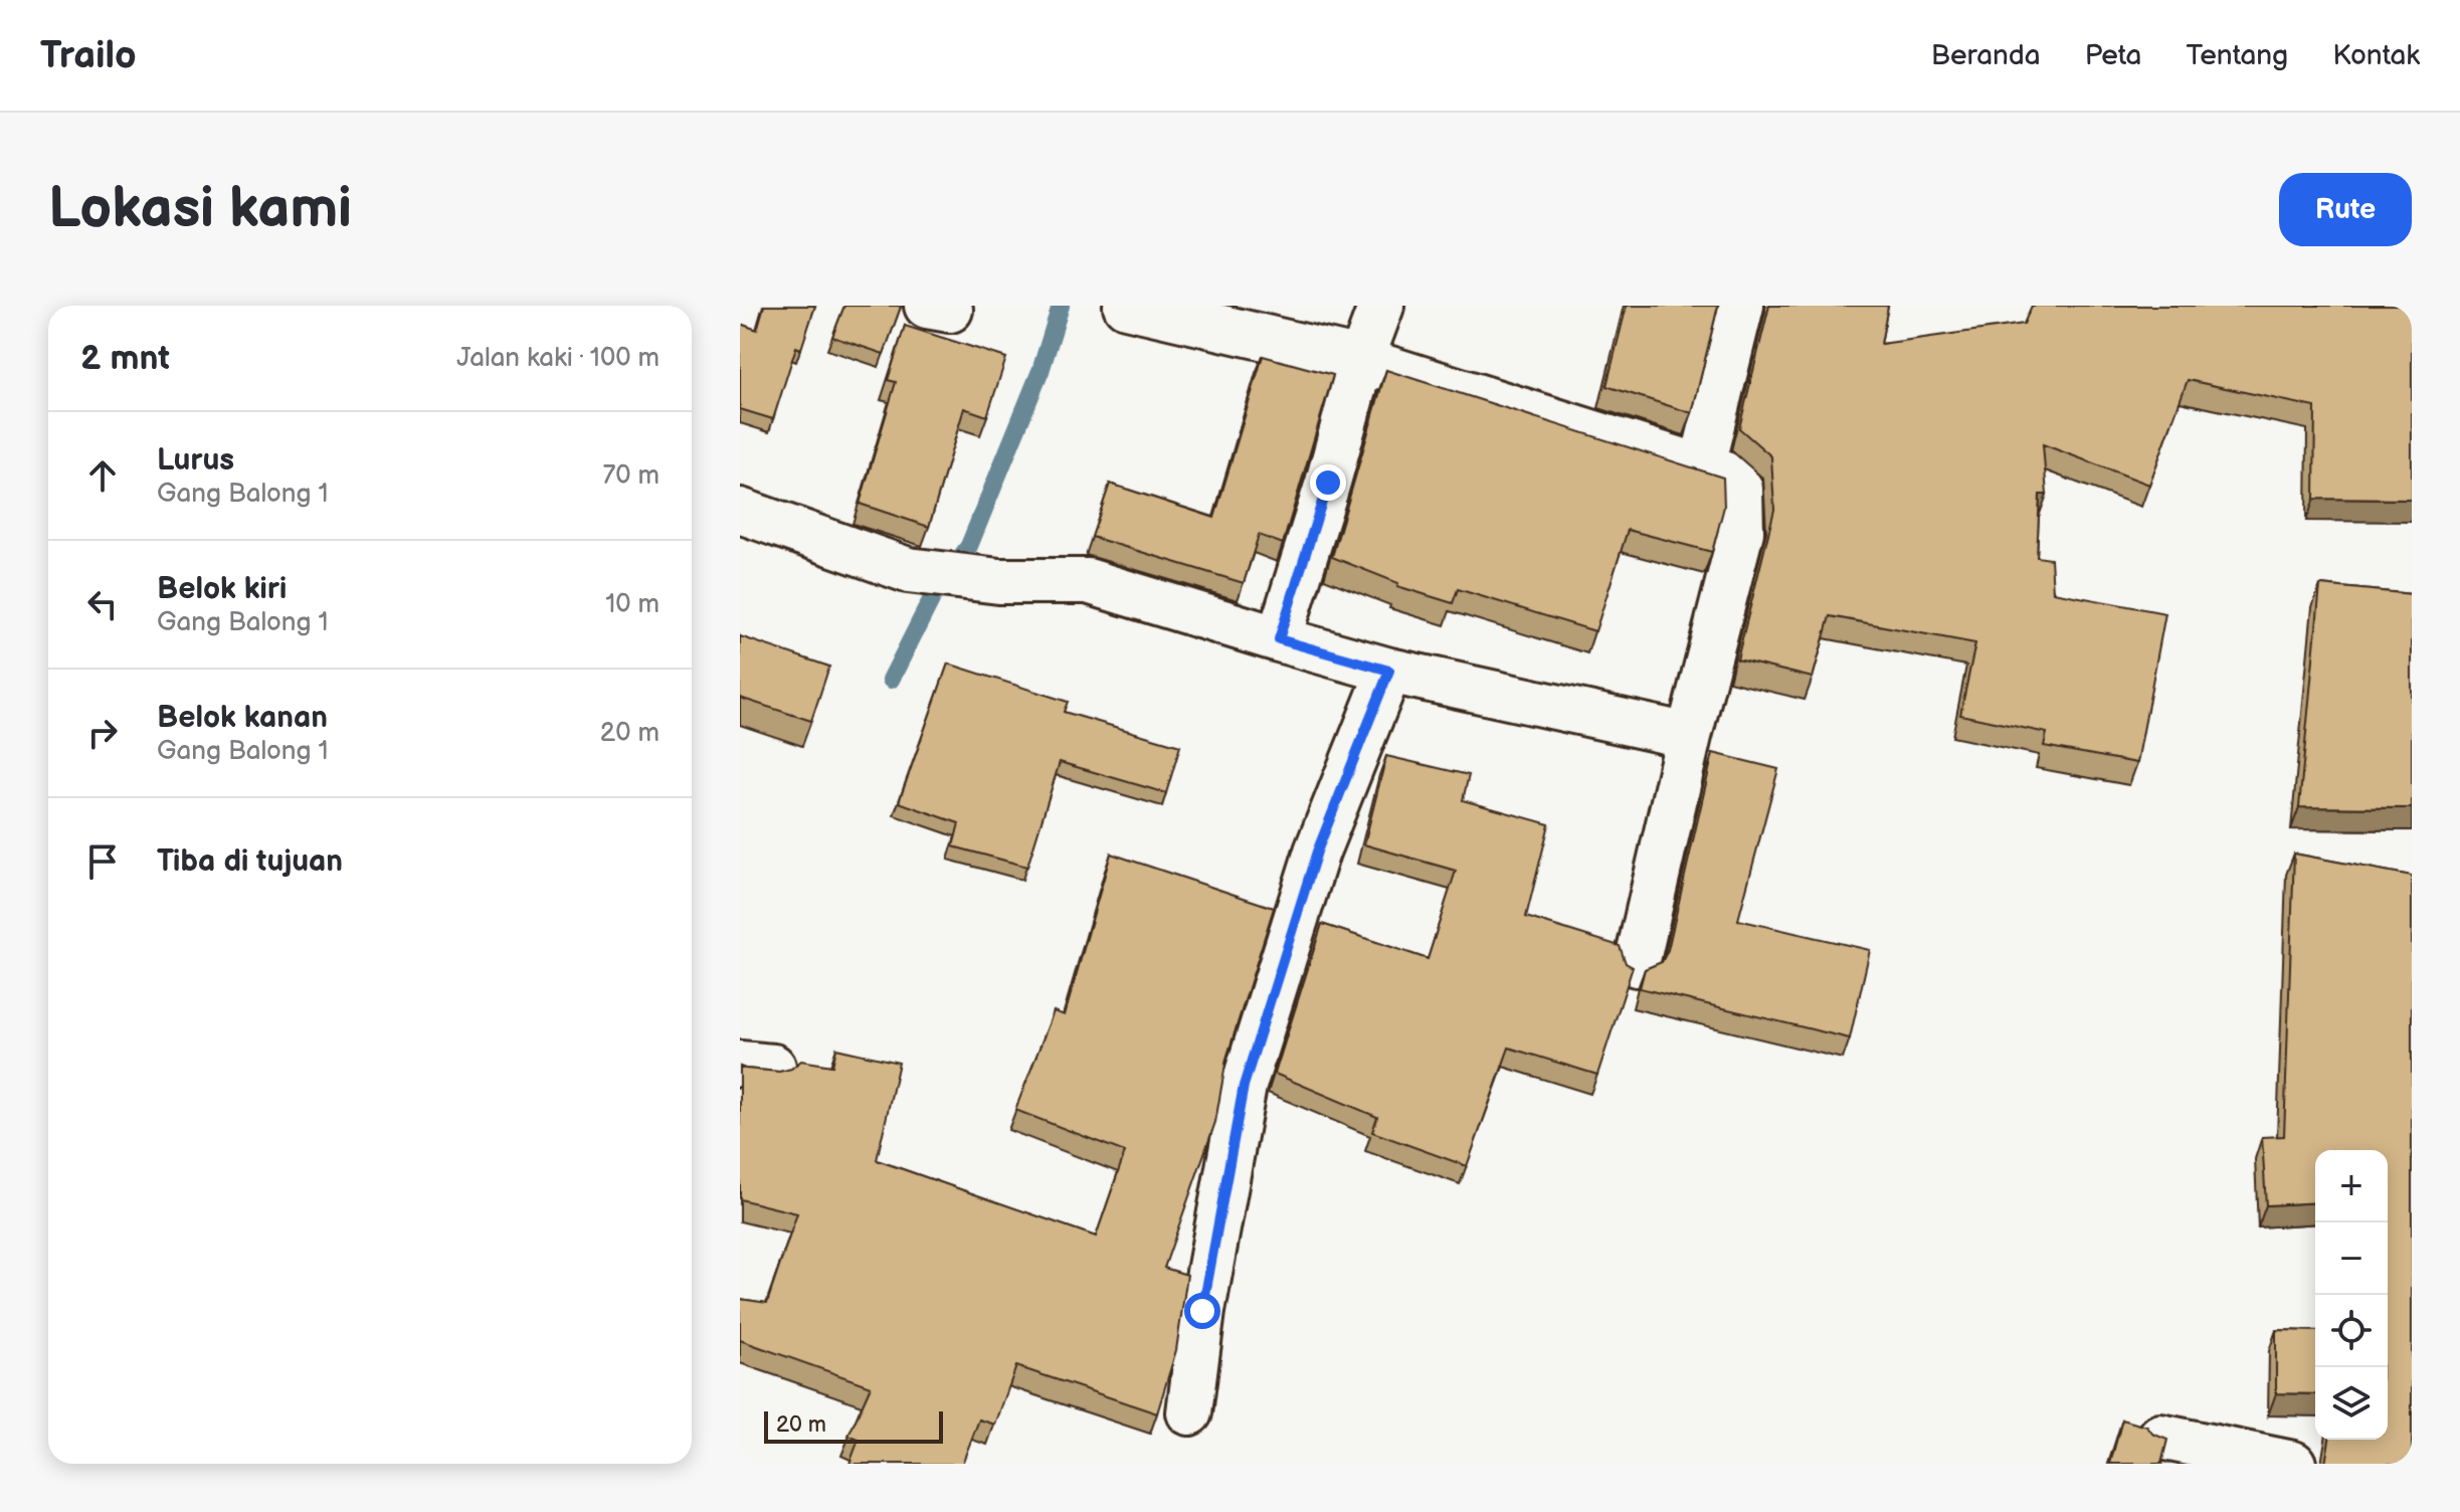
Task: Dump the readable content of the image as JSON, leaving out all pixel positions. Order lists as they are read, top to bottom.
{
  "scale_bar": "20 m",
  "page": {
    "header": "Trailo",
    "nav": [
      "Beranda",
      "Peta",
      "Tentang",
      "Kontak"
    ],
    "buttons": "Rute",
    "title": "Lokasi kami",
    "heading": ["2 mnt", "Jalan kaki · 100 m"],
    "list": [
      ["Lurus", "Gang Balong 1", "70 m"],
      ["Belok kiri", "Gang Balong 1", "10 m"],
      ["Belok kanan", "Gang Balong 1", "20 m"],
      "Tiba di tujuan"
    ],
    "map_buttons": ["+", "−"],
    "scale": "20 m"
  }
}
